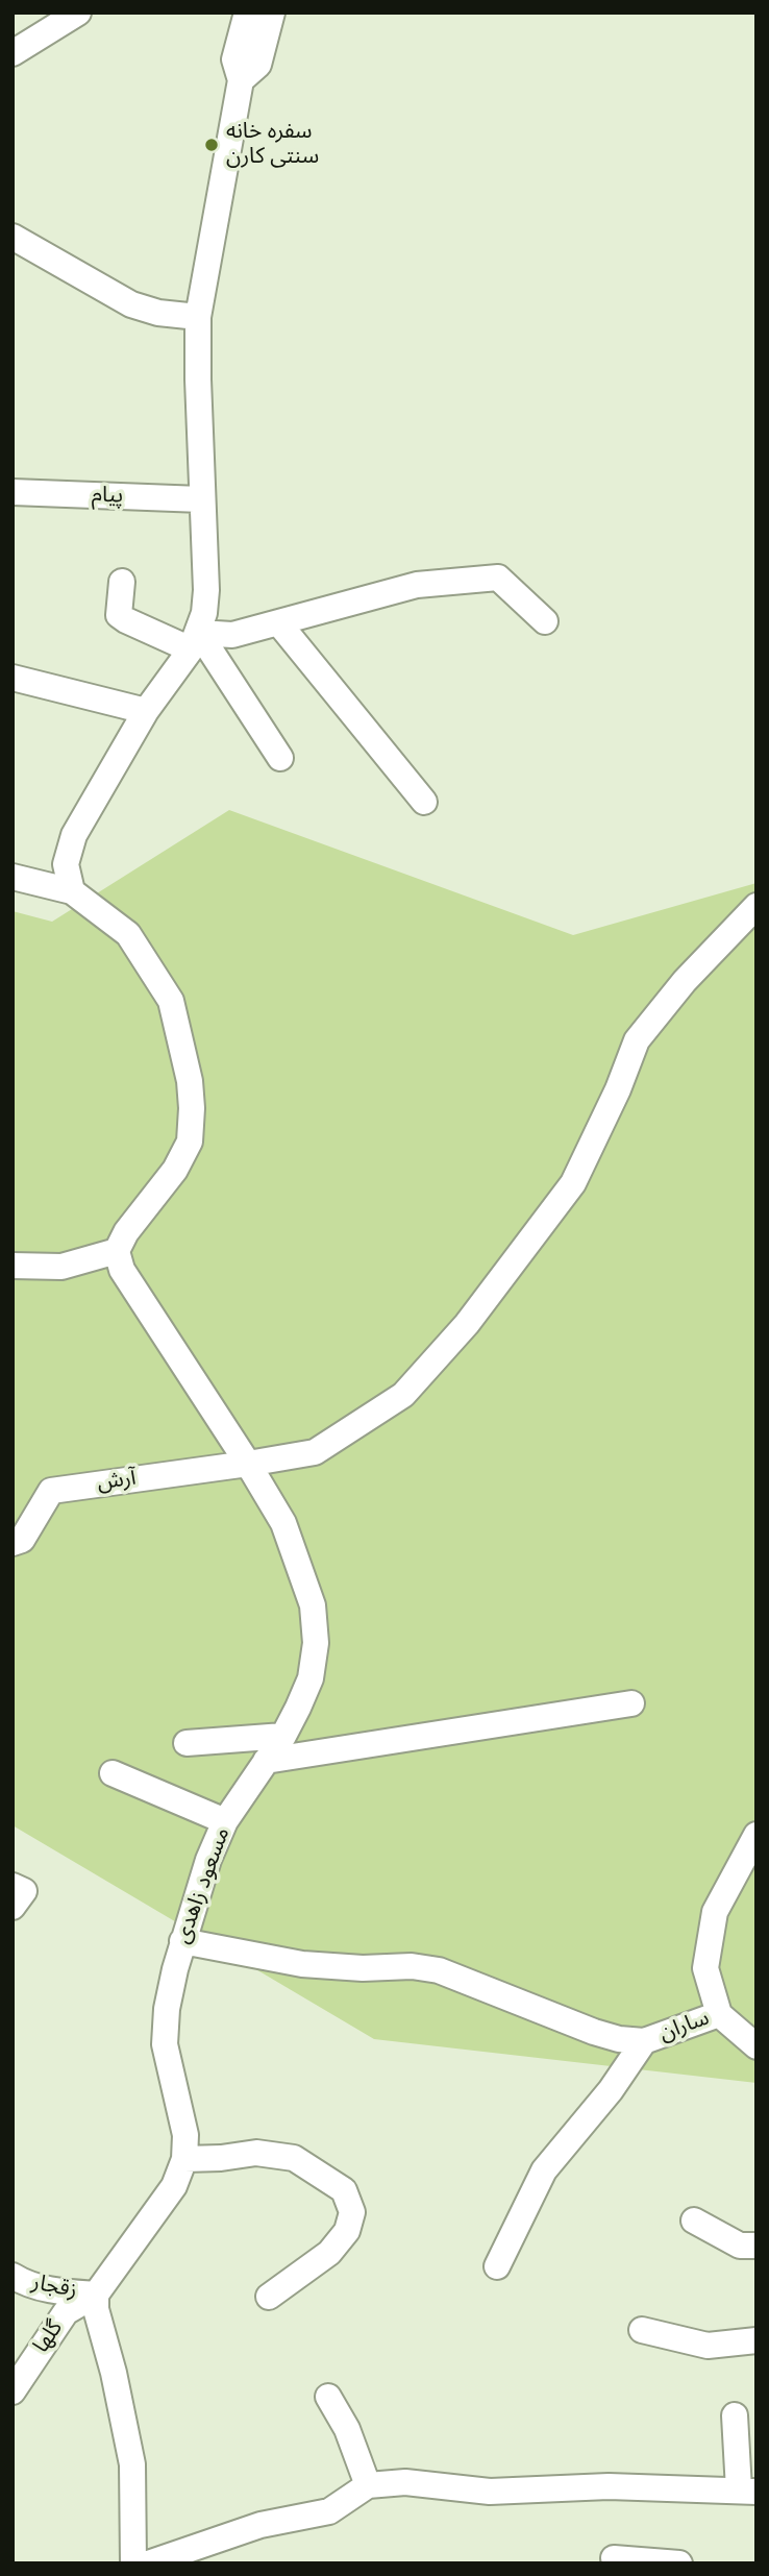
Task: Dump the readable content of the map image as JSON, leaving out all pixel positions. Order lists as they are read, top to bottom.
{
  "streets": {
    "street": [
      "پیام",
      "آرش",
      "مسعود زاهدی",
      "ساران",
      "زقجار",
      "گلها"
    ]
  },
  "crossings": [
    ["آرش", "مسعود زاهدی"],
    ["مسعود زاهدی", "زقجار"],
    ["مسعود زاهدی", "گلها"],
    ["زقجار", "گلها"]
  ],
  "places": ["سفره خانه سنتی کارن"]
}
